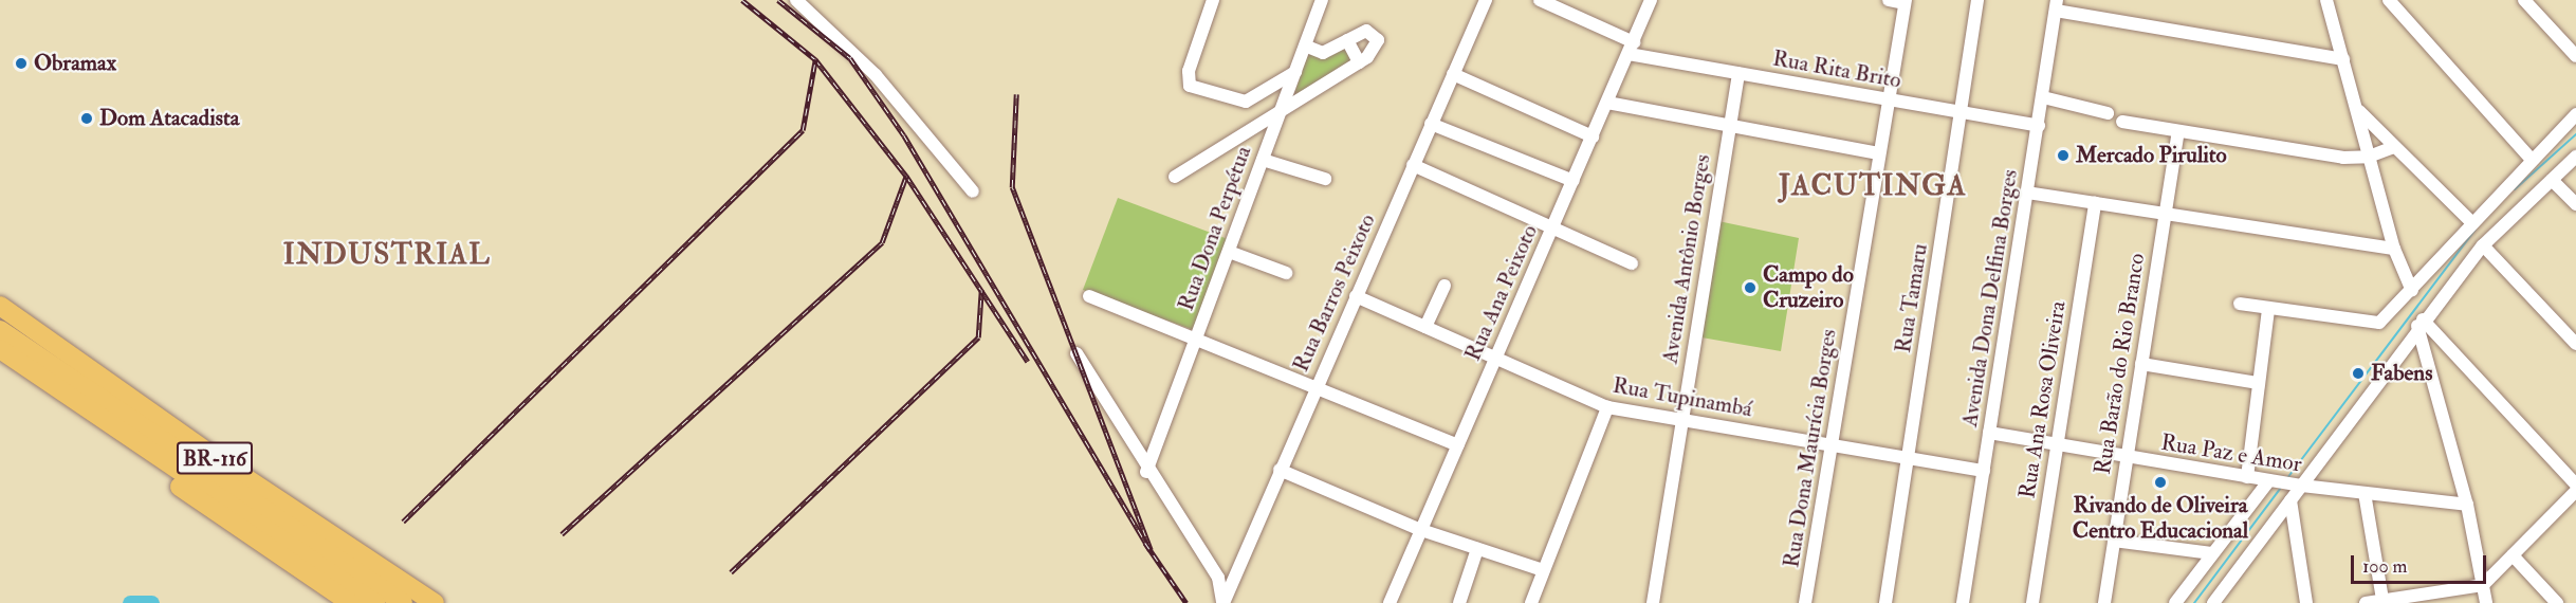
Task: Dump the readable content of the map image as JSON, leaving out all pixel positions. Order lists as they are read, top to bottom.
{
  "streets": {
    "highway": ["BR-116"],
    "street": [
      "Rua Rita Brito",
      "Rua Dona Perpétua",
      "Avenida Antônio Borges",
      "Rua Barros Peixoto",
      "Rua Ana Peixoto",
      "Rua Tamaru",
      "Avenida Dona Delfina Borges",
      "Rua Barão do Rio Branco",
      "Rua Tupinambá",
      "Rua Ana Rosa Oliveira",
      "Rua Dona Maurícia Borges",
      "Rua Paz e Amor"
    ]
  },
  "crossings": [
    ["Rua Rita Brito", "Avenida Antônio Borges"],
    ["Rua Rita Brito", "Rua Ana Peixoto"],
    ["Rua Rita Brito", "Rua Tamaru"],
    ["Rua Rita Brito", "Avenida Dona Delfina Borges"],
    ["Rua Rita Brito", "Rua Dona Maurícia Borges"],
    ["Avenida Antônio Borges", "Rua Tupinambá"],
    ["Rua Barros Peixoto", "Rua Tupinambá"],
    ["Rua Ana Peixoto", "Rua Tupinambá"],
    ["Rua Tamaru", "Rua Tupinambá"],
    ["Avenida Dona Delfina Borges", "Rua Tupinambá"],
    ["Avenida Dona Delfina Borges", "Rua Paz e Amor"],
    ["Rua Barão do Rio Branco", "Rua Paz e Amor"],
    ["Rua Tupinambá", "Rua Dona Maurícia Borges"],
    ["Rua Ana Rosa Oliveira", "Rua Paz e Amor"]
  ],
  "districts": ["JACUTINGA", "INDUSTRIAL"],
  "places": [
    "Obramax",
    "Dom Atacadista",
    "Mercado Pirulito",
    "Campo do Cruzeiro",
    "Fabens",
    "Rivando de Oliveira Centro Educacional"
  ],
  "scale_bar": "100 m"
}
